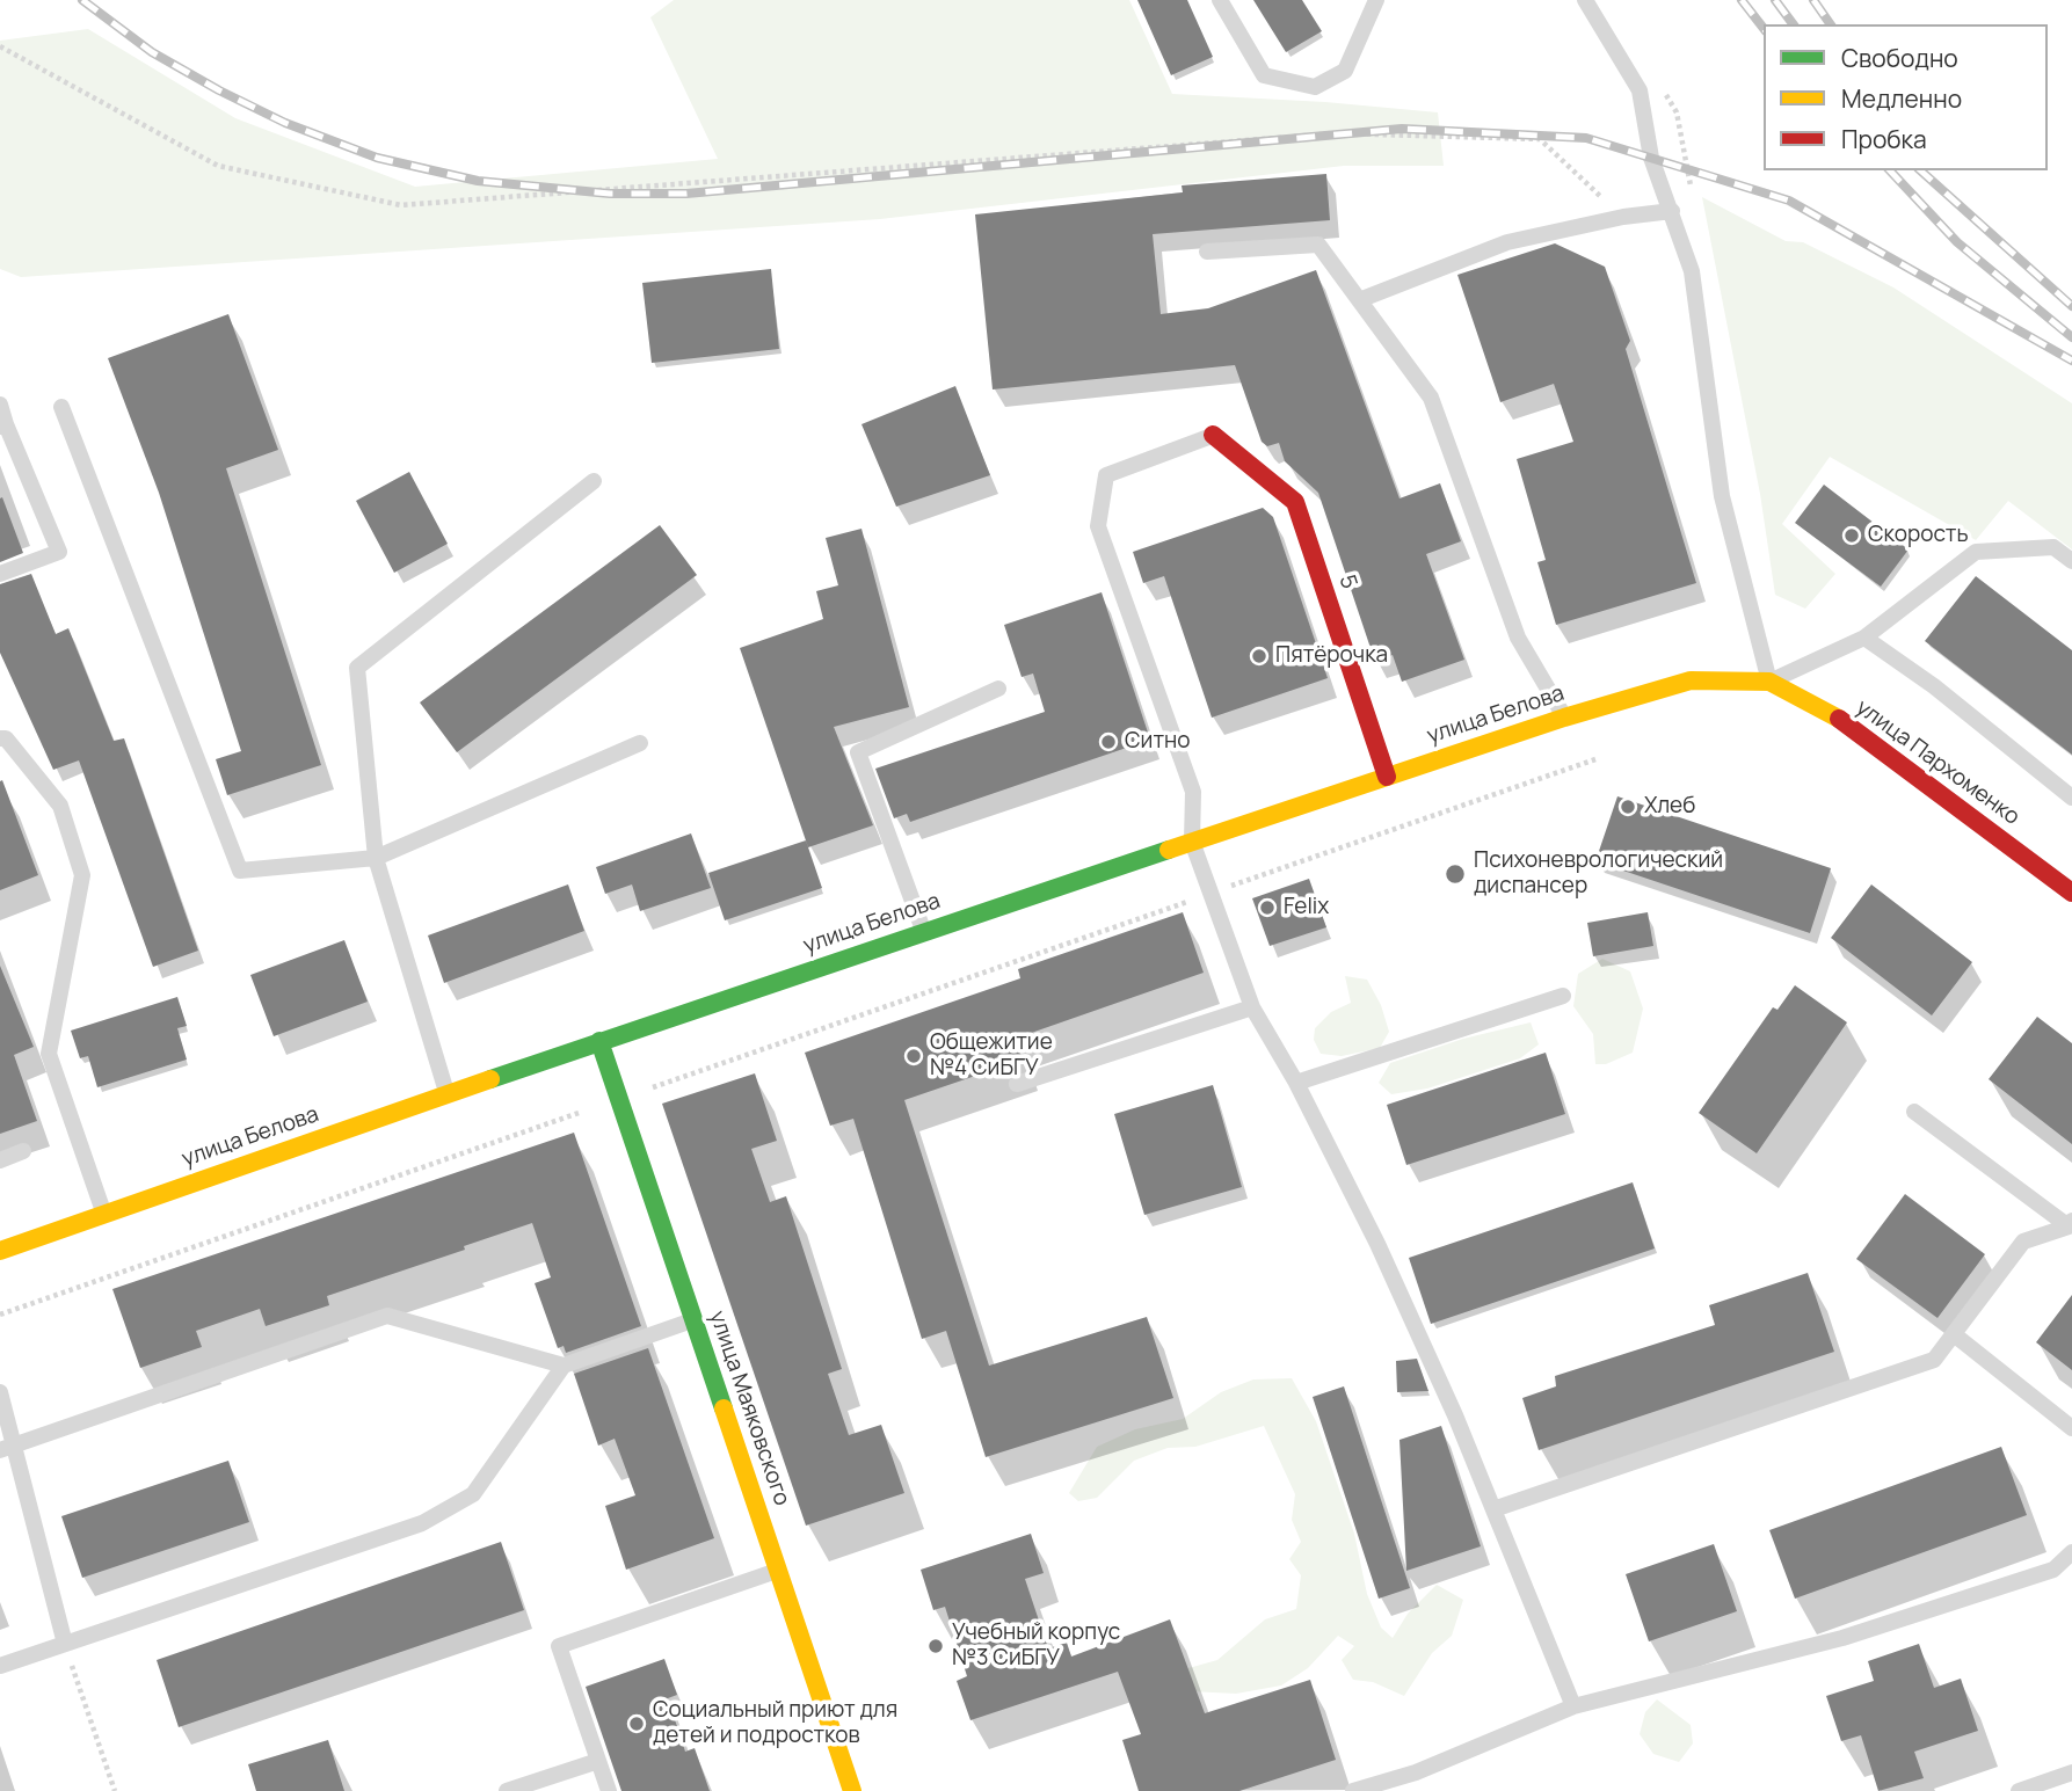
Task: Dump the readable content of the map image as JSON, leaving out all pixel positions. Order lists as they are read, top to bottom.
{
  "streets": {
    "main road": [
      "5",
      "улица Белова",
      "улица Пархоменко",
      "улица Маяковского"
    ]
  },
  "crossings": [
    ["5", "улица Белова"],
    ["улица Белова", "улица Пархоменко"],
    ["улица Белова", "улица Маяковского"]
  ],
  "places": [
    "Скорость",
    "Пятёрочка",
    "Ситно",
    "Хлеб",
    "Психоневрологический диспансер",
    "Felix",
    "Общежитие №4 СиБГУ",
    "Учебный корпус №3 СиБГУ",
    "Социальный приют для детей и подростков"
  ],
  "legend": ["Свободно", "Медленно", "Пробка"]
}
